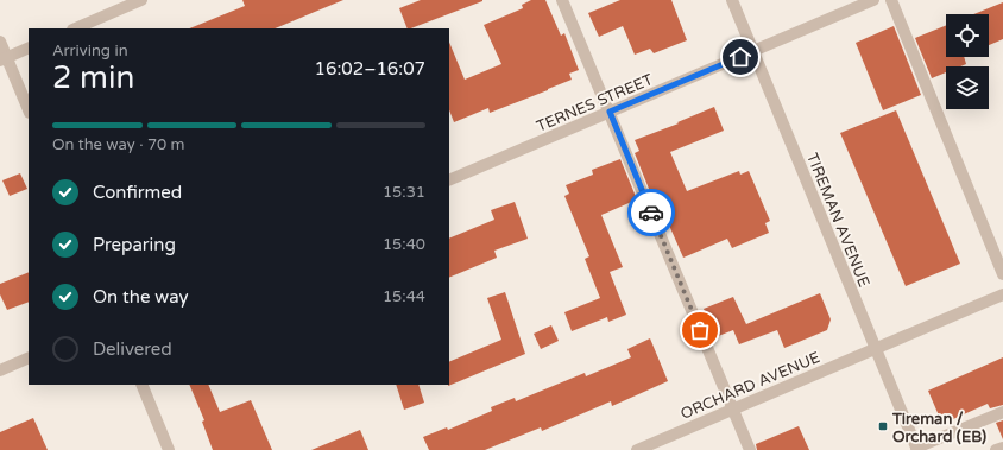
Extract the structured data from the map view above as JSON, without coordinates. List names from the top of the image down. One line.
{"streets":{"street":["TERNES STREET","TIREMAN AVENUE","ORCHARD AVENUE"]},"crossings":[["TERNES STREET","TIREMAN AVENUE"],["TIREMAN AVENUE","ORCHARD AVENUE"]],"places":{"transit":["Tireman / Orchard (EB)"]},"page":{"heading":["2 min","Arriving in","16:02–16:07"],"bar":"On the way · 70 m","list":[["Confirmed","15:31"],["Preparing","15:40"],["On the way","15:44"],"Delivered"]}}
